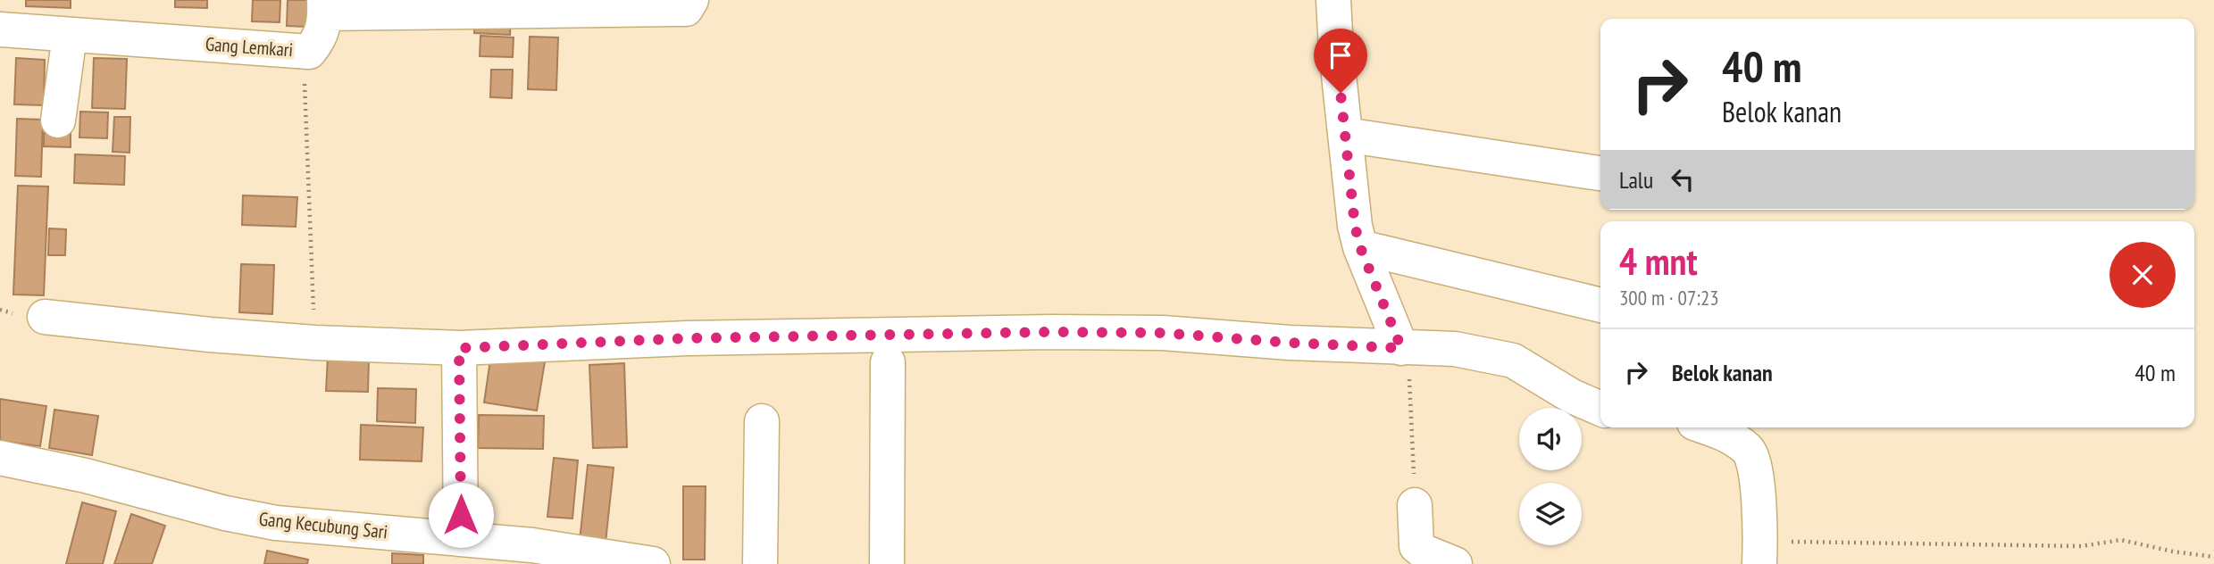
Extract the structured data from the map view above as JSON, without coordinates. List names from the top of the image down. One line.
{"streets":{"street":["Gang Lemkari","Gang Kecubung Sari"]},"page":{"turn":["40 m","Belok kanan"],"then":"Lalu","heading":["4 mnt","300 m · 07:23"],"list":[{"name":"Belok kanan","value":"40 m"}]}}
